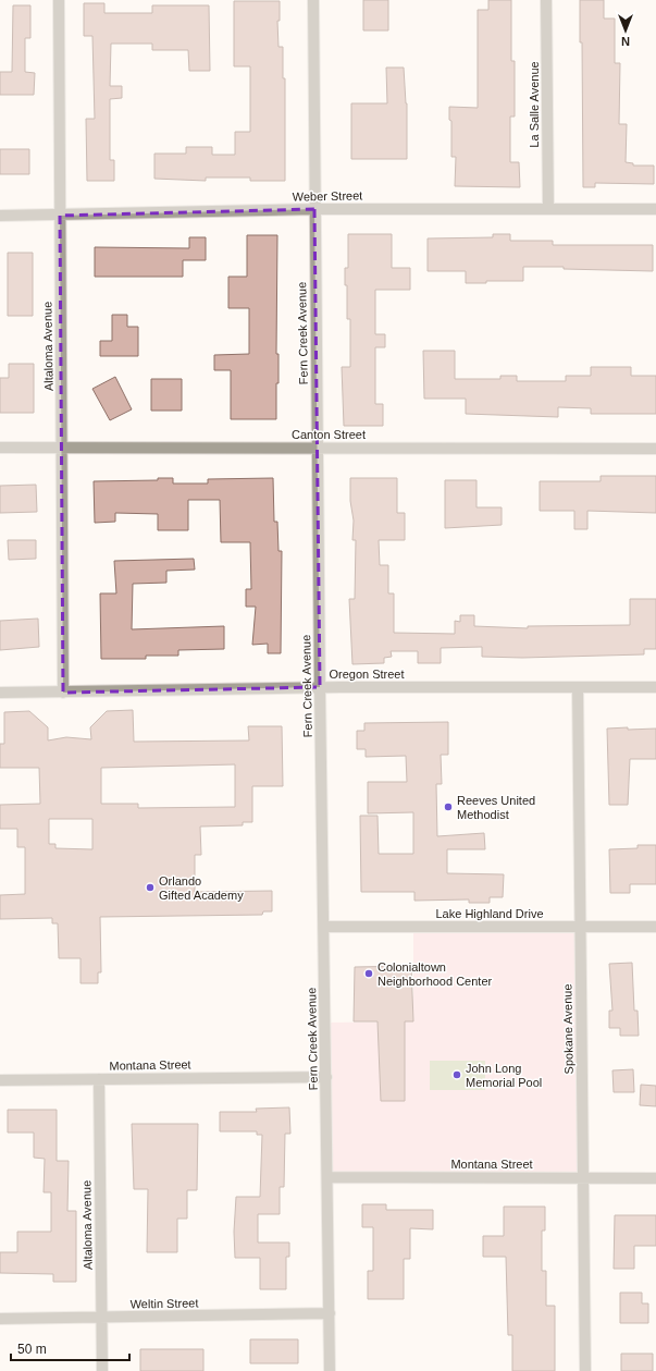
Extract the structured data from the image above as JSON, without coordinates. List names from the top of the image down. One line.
{"streets":{"street":["La Salle Avenue","Weber Street","Fern Creek Avenue","Altaloma Avenue","Canton Street","Oregon Street","Lake Highland Drive","Spokane Avenue","Montana Street","Weltin Street"]},"crossings":[["La Salle Avenue","Weber Street"],["Weber Street","Fern Creek Avenue"],["Weber Street","Altaloma Avenue"],["Fern Creek Avenue","Canton Street"],["Fern Creek Avenue","Oregon Street"],["Fern Creek Avenue","Lake Highland Drive"],["Fern Creek Avenue","Montana Street"],["Fern Creek Avenue","Weltin Street"],["Altaloma Avenue","Canton Street"],["Altaloma Avenue","Oregon Street"],["Altaloma Avenue","Montana Street"],["Altaloma Avenue","Weltin Street"],["Oregon Street","Spokane Avenue"],["Lake Highland Drive","Spokane Avenue"],["Spokane Avenue","Montana Street"]],"places":["Reeves United Methodist","Orlando Gifted Academy","Colonialtown Neighborhood Center","John Long Memorial Pool"],"scale_bar":"50 m","north":"bottom"}
